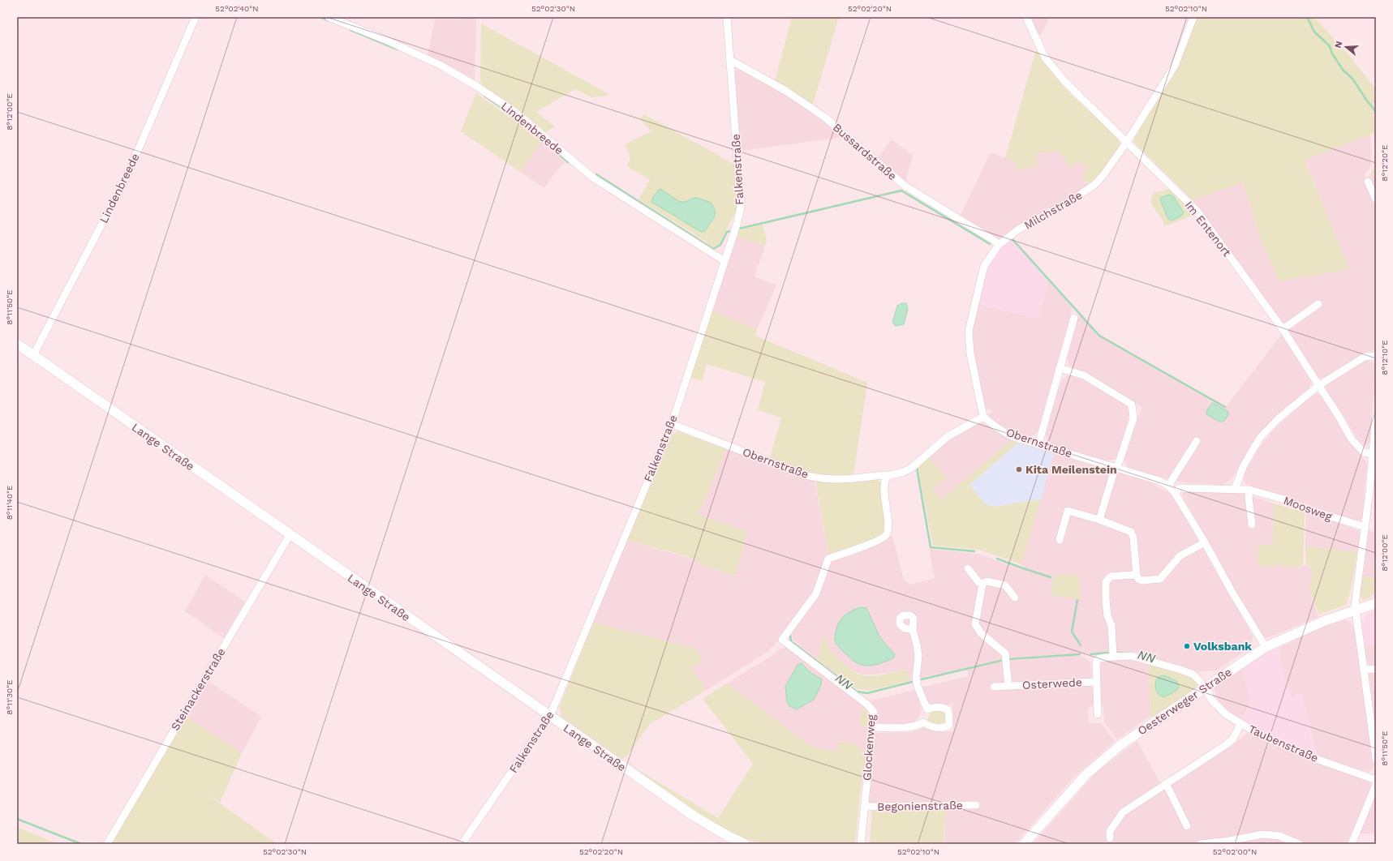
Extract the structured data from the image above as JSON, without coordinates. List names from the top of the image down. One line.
{"streets":{"street":["Lindenbreede","Bussardstraße","Falkenstraße","Milchstraße","Im Entenort","Obernstraße","Lange Straße","Moosweg","Osterwede","Steinackerstraße","Oesterweger Straße","Taubenstraße","Glockenweg","Begonienstraße"]},"crossings":[["Lindenbreede","Falkenstraße"],["Lindenbreede","Lange Straße"],["Bussardstraße","Falkenstraße"],["Bussardstraße","Milchstraße"],["Falkenstraße","Obernstraße"],["Falkenstraße","Lange Straße"],["Milchstraße","Im Entenort"],["Milchstraße","Obernstraße"],["Obernstraße","Moosweg"],["Obernstraße","Oesterweger Straße"],["Obernstraße","Glockenweg"],["Lange Straße","Steinackerstraße"],["Osterwede","Oesterweger Straße"],["Osterwede","Taubenstraße"],["Oesterweger Straße","Taubenstraße"],["Glockenweg","Begonienstraße"]],"water":["NN"],"places":["Kita Meilenstein","Volksbank"],"north":"left","coordinates":["52°02'40\"N","52°02'30\"N","52°02'20\"N","52°02'10\"N","8°12'00\"E","8°12'20\"E","8°11'50\"E","8°12'10\"E","8°11'40\"E","8°11'30\"E","52°02'00\"N"]}
